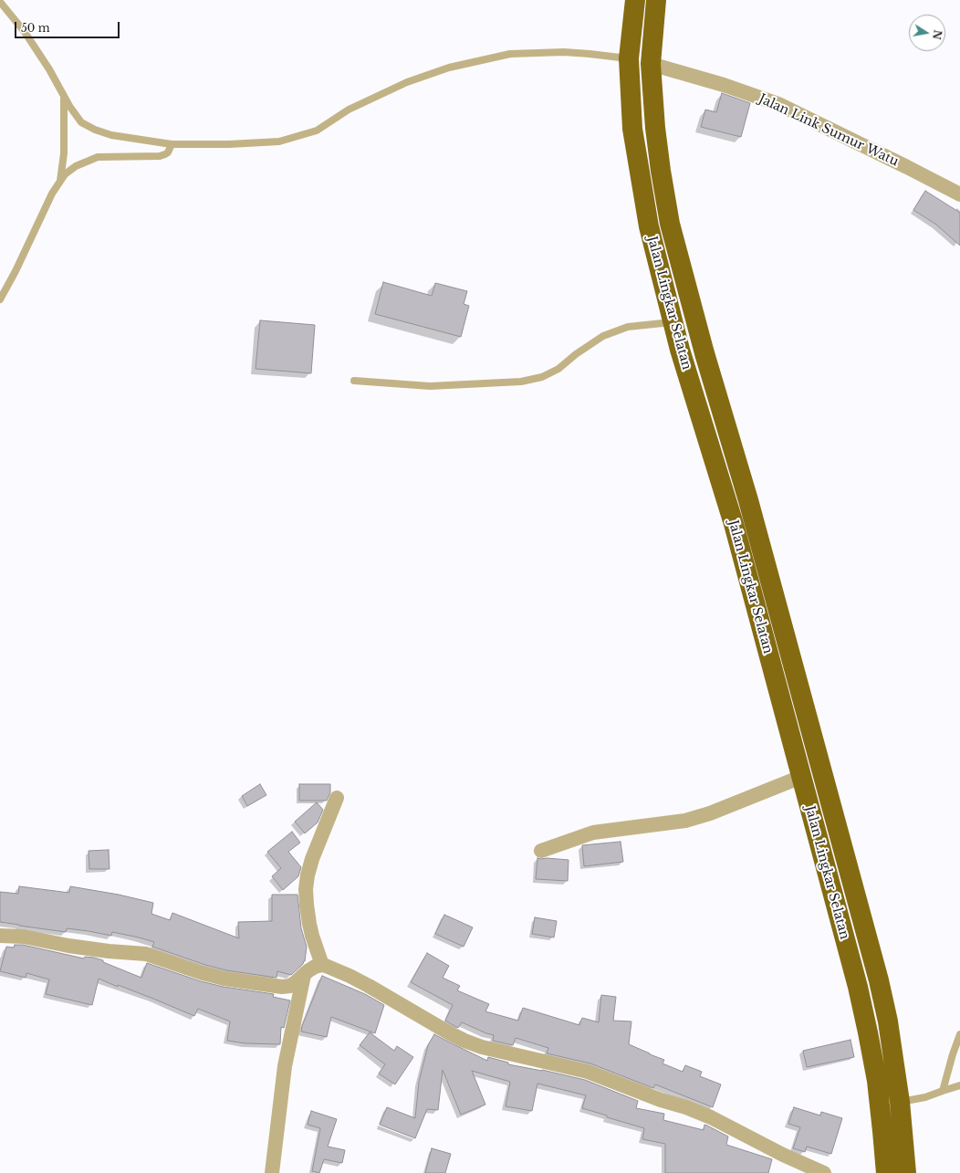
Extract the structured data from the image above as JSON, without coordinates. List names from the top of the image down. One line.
{"streets":{"highway":["Jalan Lingkar Selatan"],"street":["Jalan Link Sumur Watu"]},"crossings":[["Jalan Link Sumur Watu","Jalan Lingkar Selatan"]],"scale_bar":"50 m","north":"right"}
